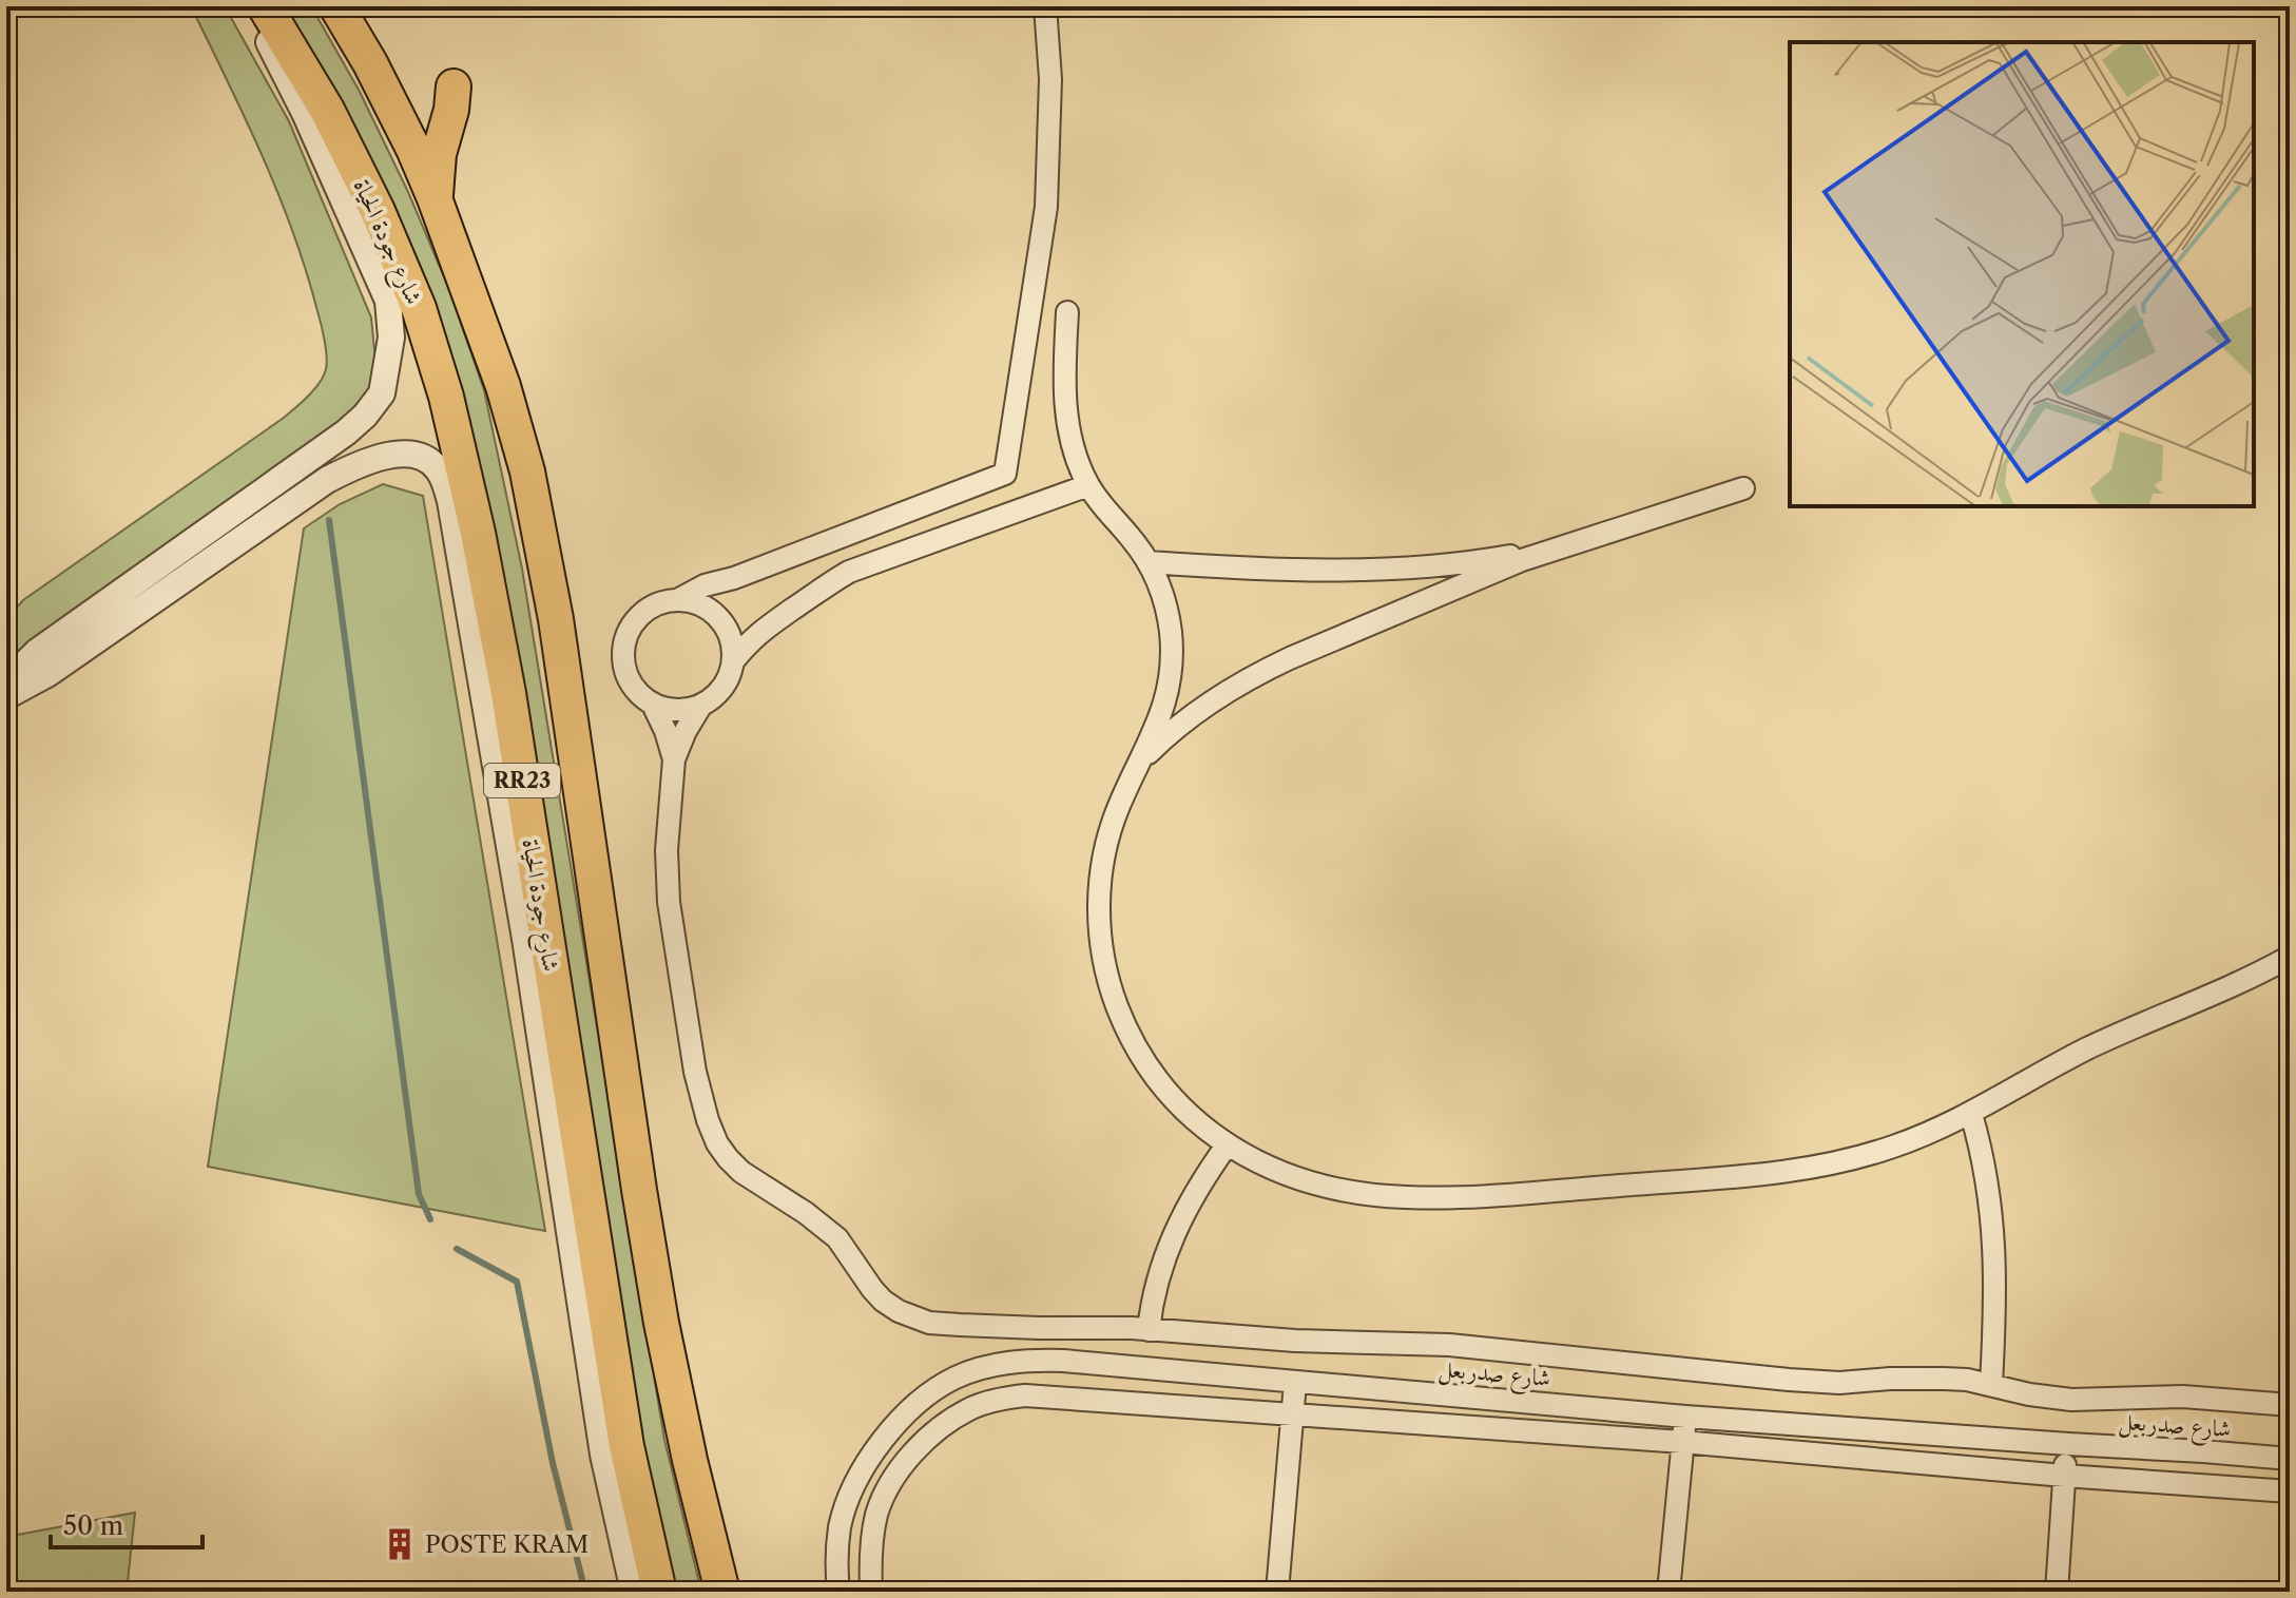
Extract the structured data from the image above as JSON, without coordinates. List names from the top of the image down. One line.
{"streets":{"highway":["شارع جودة الحياة","RR23"],"street":["شارع صدربعل"]},"places":{"building":["POSTE KRAM"]},"scale_bar":"50 m"}
